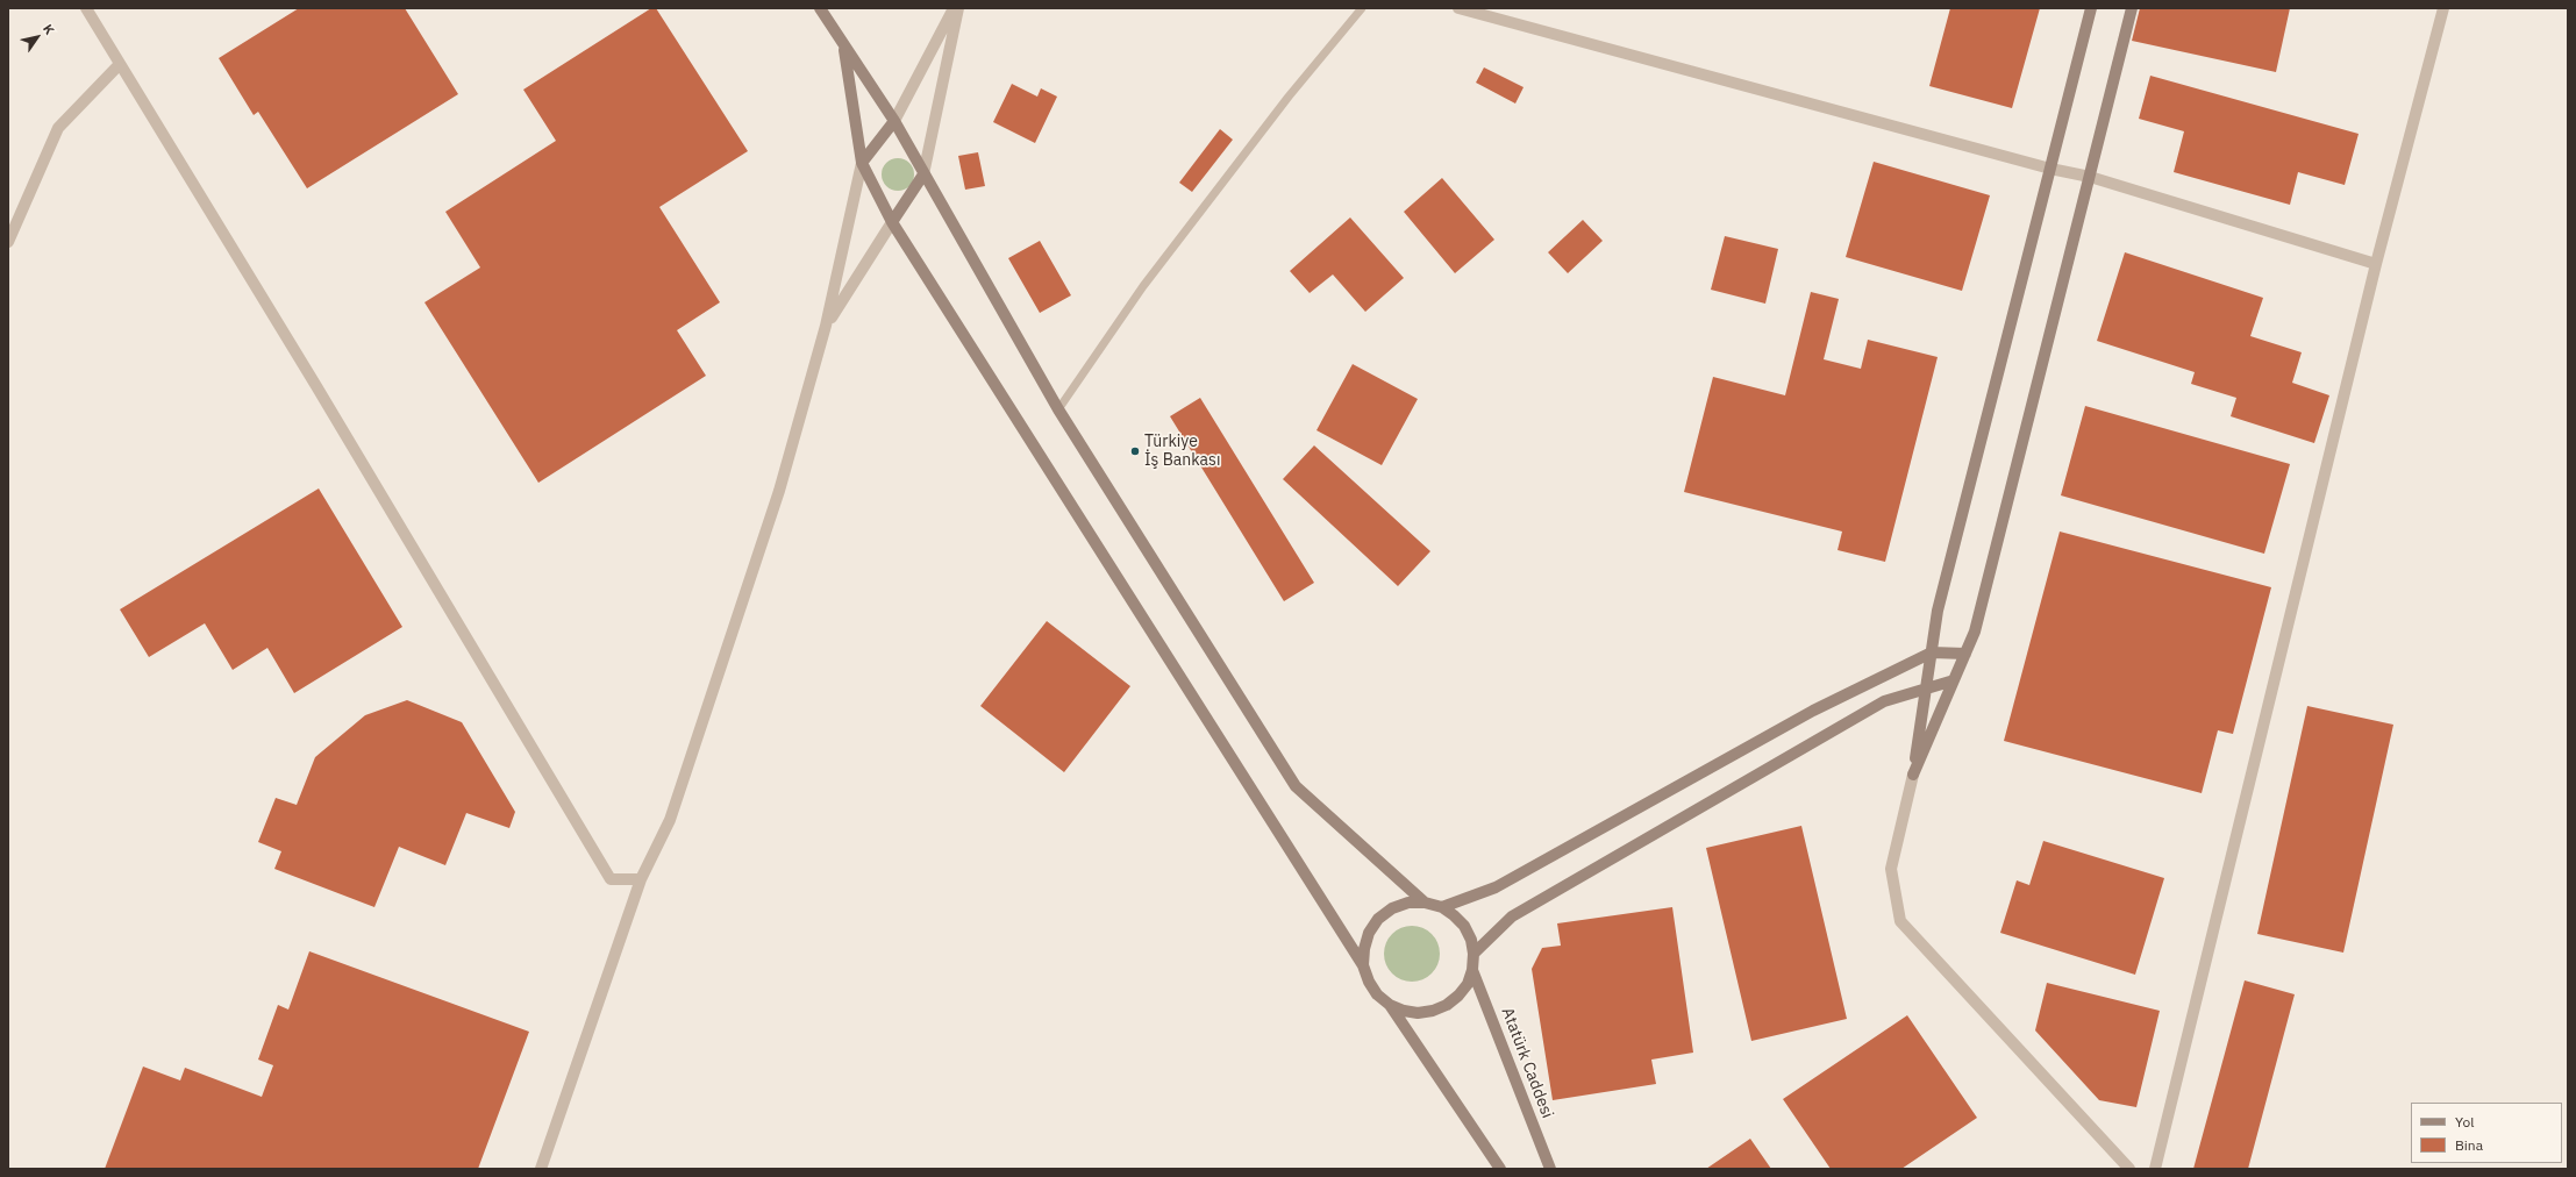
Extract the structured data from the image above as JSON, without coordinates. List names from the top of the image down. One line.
{"streets":{"street":["Atatürk Caddesi"]},"places":["Türkiye İş Bankası"],"legend":["Yol","Bina"],"north":"top right"}
